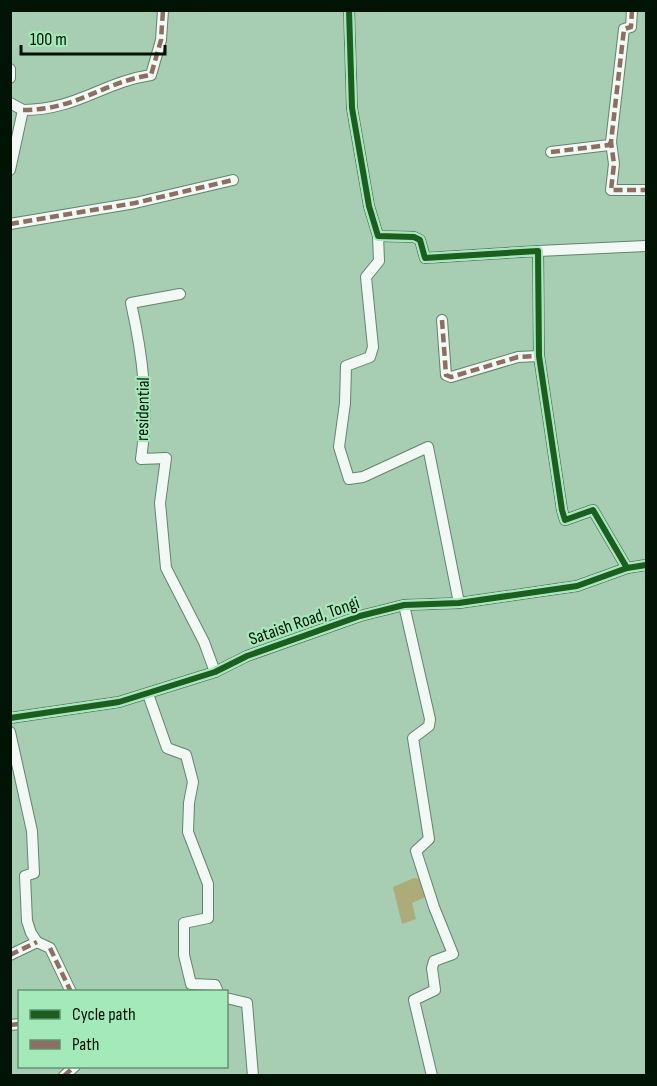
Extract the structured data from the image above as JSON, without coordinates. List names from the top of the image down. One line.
{"streets":{"street":["residential","Sataish Road, Tongi"]},"crossings":[["residential","Sataish Road, Tongi"]],"legend":["Cycle path","Path"],"scale_bar":"100 m"}
